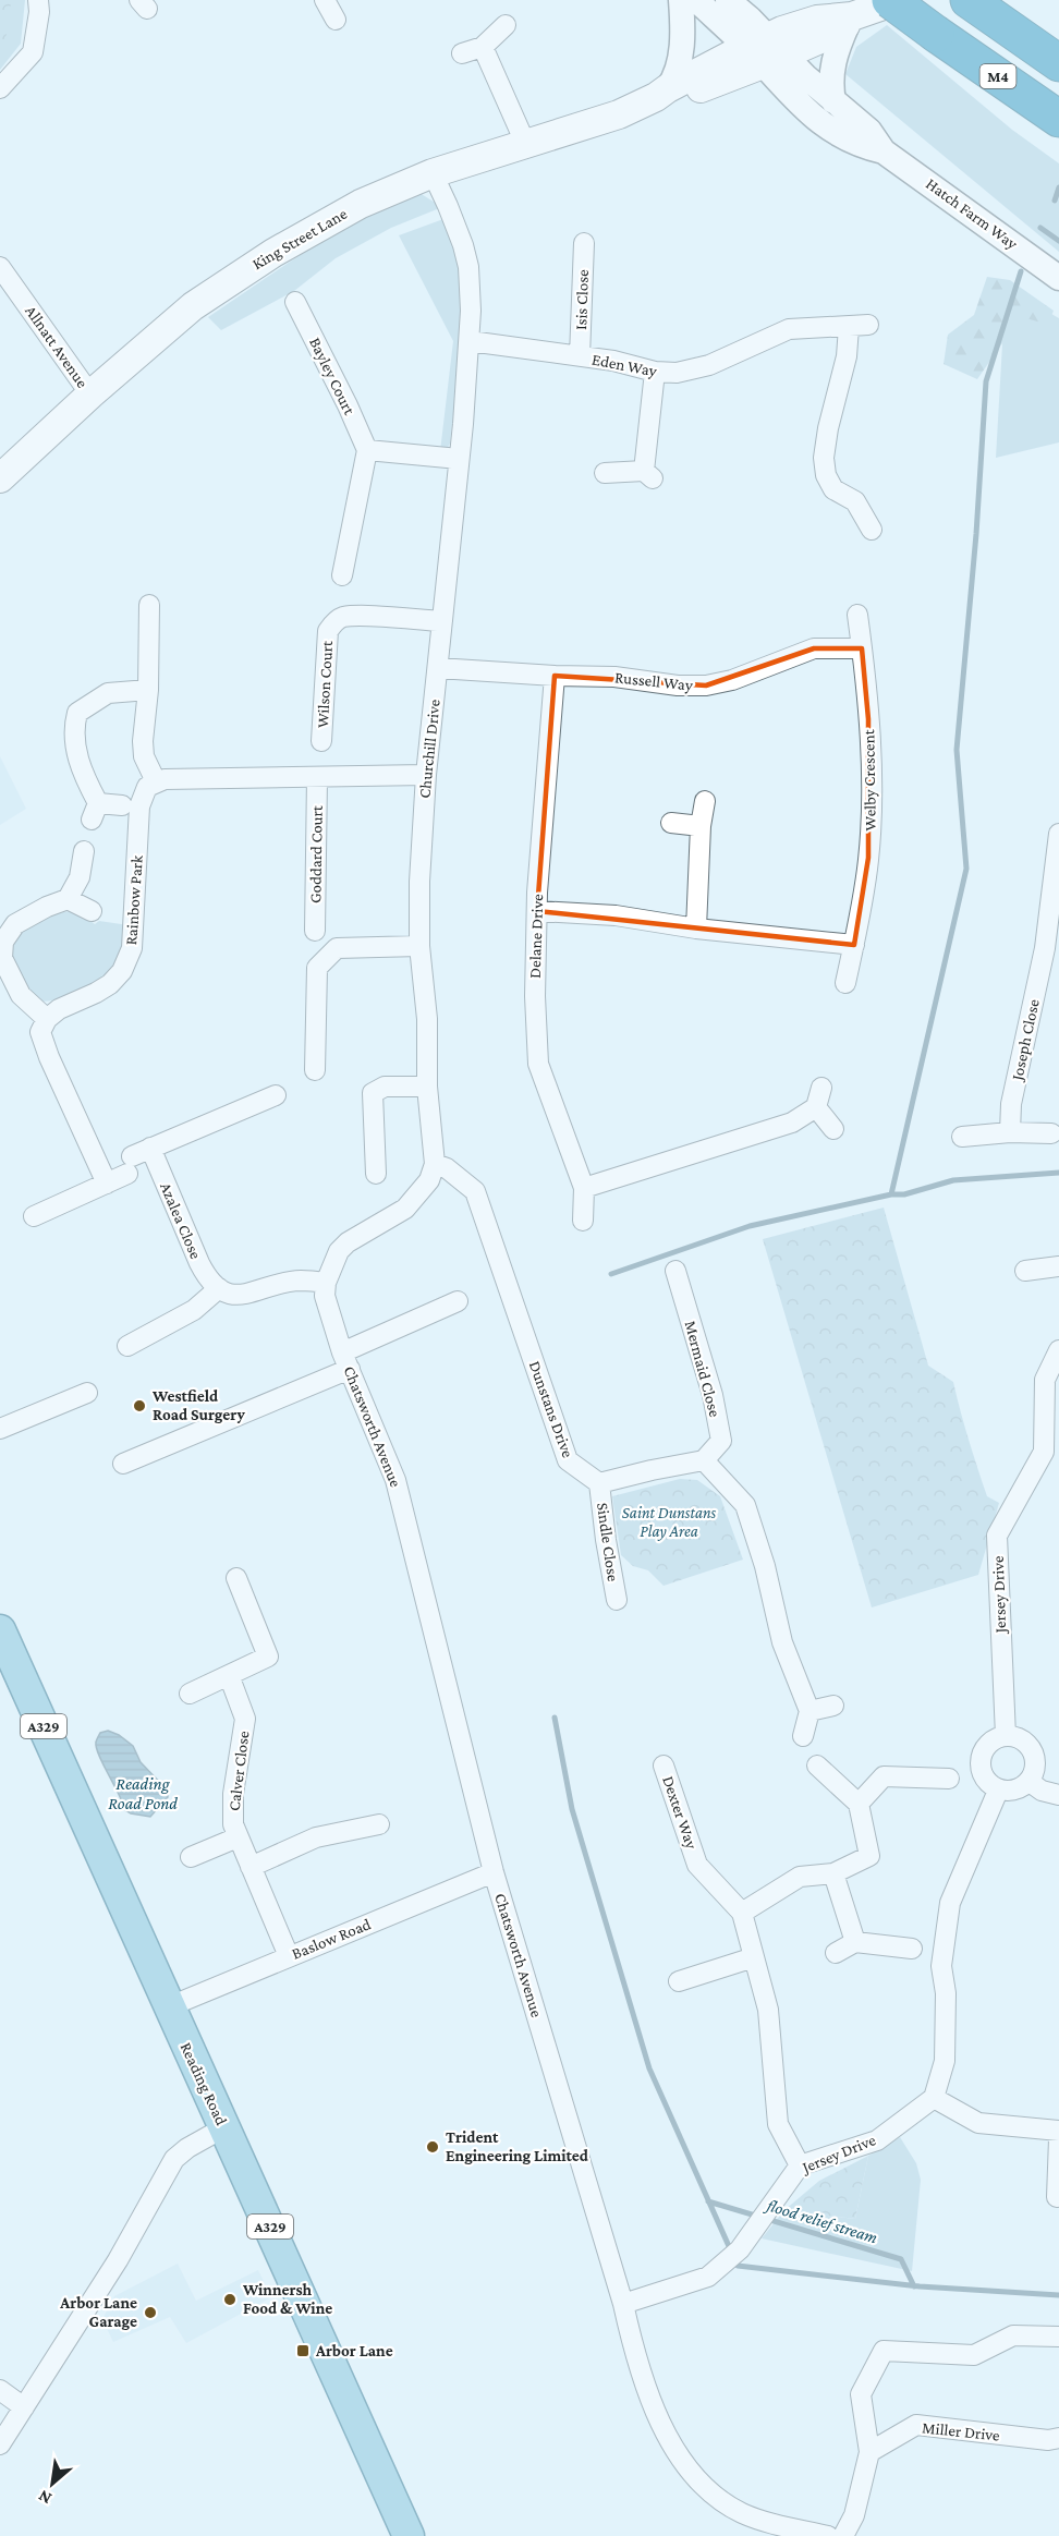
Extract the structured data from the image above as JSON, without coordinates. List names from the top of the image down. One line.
{"streets":{"highway":["M4"],"main road":["King Street Lane","A329","Reading Road"],"street":["Hatch Farm Way","Isis Close","Allnatt Avenue","Eden Way","Bayley Court","Russell Way","Wilson Court","Churchill Drive","Welby Crescent","Goddard Court","Rainbow Park","Delane Drive","Joseph Close","Azalea Close","Mermaid Close","Dunstans Drive","Chatsworth Avenue","Sindle Close","Jersey Drive","Calver Close","Dexter Way","Baslow Road","Miller Drive"]},"crossings":[["Hatch Farm Way","King Street Lane"],["King Street Lane","Allnatt Avenue"],["King Street Lane","Churchill Drive"],["Isis Close","Eden Way"],["Eden Way","Churchill Drive"],["Russell Way","Churchill Drive"],["Russell Way","Welby Crescent"],["Russell Way","Delane Drive"],["Wilson Court","Churchill Drive"],["Churchill Drive","Dunstans Drive"],["Dunstans Drive","Sindle Close"],["Chatsworth Avenue","Jersey Drive"],["Chatsworth Avenue","Baslow Road"],["Jersey Drive","Dexter Way"],["Calver Close","Baslow Road"],["Baslow Road","Reading Road"]],"water":["Reading Road Pond","flood relief stream"],"parks":["Saint Dunstans Play Area"],"places":{"other":["Westfield Road Surgery","Trident Engineering Limited","Winnersh Food & Wine","Arbor Lane Garage"],"transit":["Arbor Lane"]},"north":"bottom left"}
